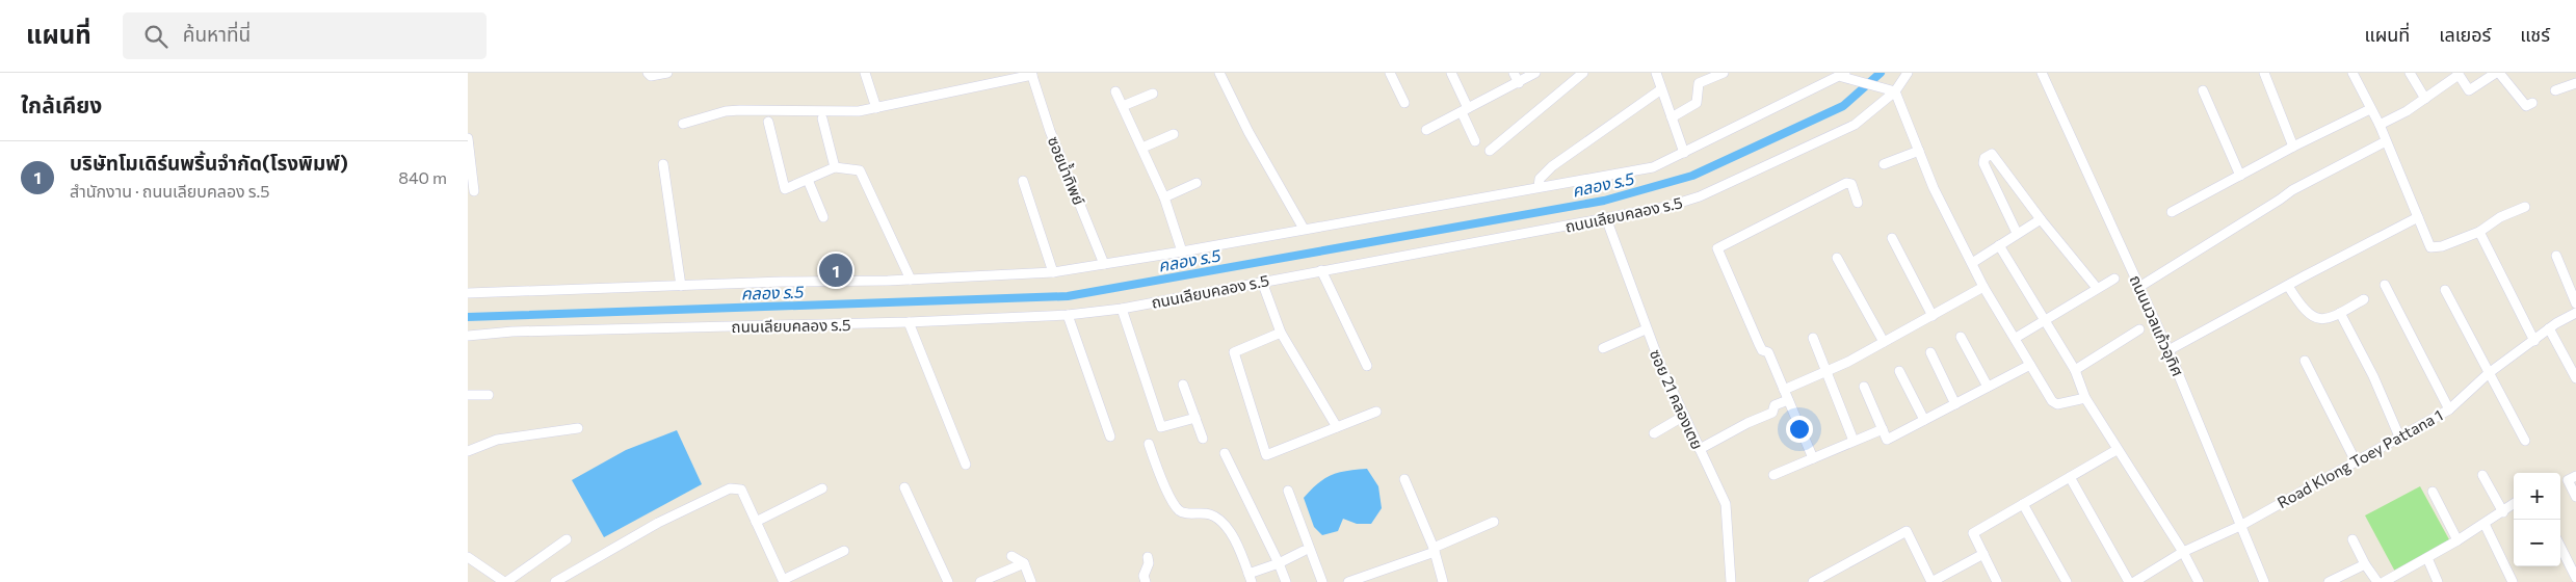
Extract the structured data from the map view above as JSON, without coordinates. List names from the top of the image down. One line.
{"streets":{"street":["ซอยน้ำทิพย์","ถนนเลียบคลอง ร.5","ถนนนวลแก้วอุทิศ","ซอย 21 คลองเตย","Road Klong Toey Pattana 1"]},"crossings":[["ถนนเลียบคลอง ร.5","ซอย 21 คลองเตย"],["ถนนนวลแก้วอุทิศ","Road Klong Toey Pattana 1"]],"water":["คลอง ร.5"],"page":{"header":"แผนที่","search":"ค้นหาที่นี่","nav":["แผนที่","เลเยอร์","แชร์"],"heading":"ใกล้เคียง","list":[{"mark":"1","name":"บริษัทโมเดิร์นพริ้นจำกัด(โรงพิมพ์)","note":"สำนักงาน · ถนนเลียบคลอง ร.5","value":"840 m"}],"pins":"1","map_buttons":["+","−"]}}
